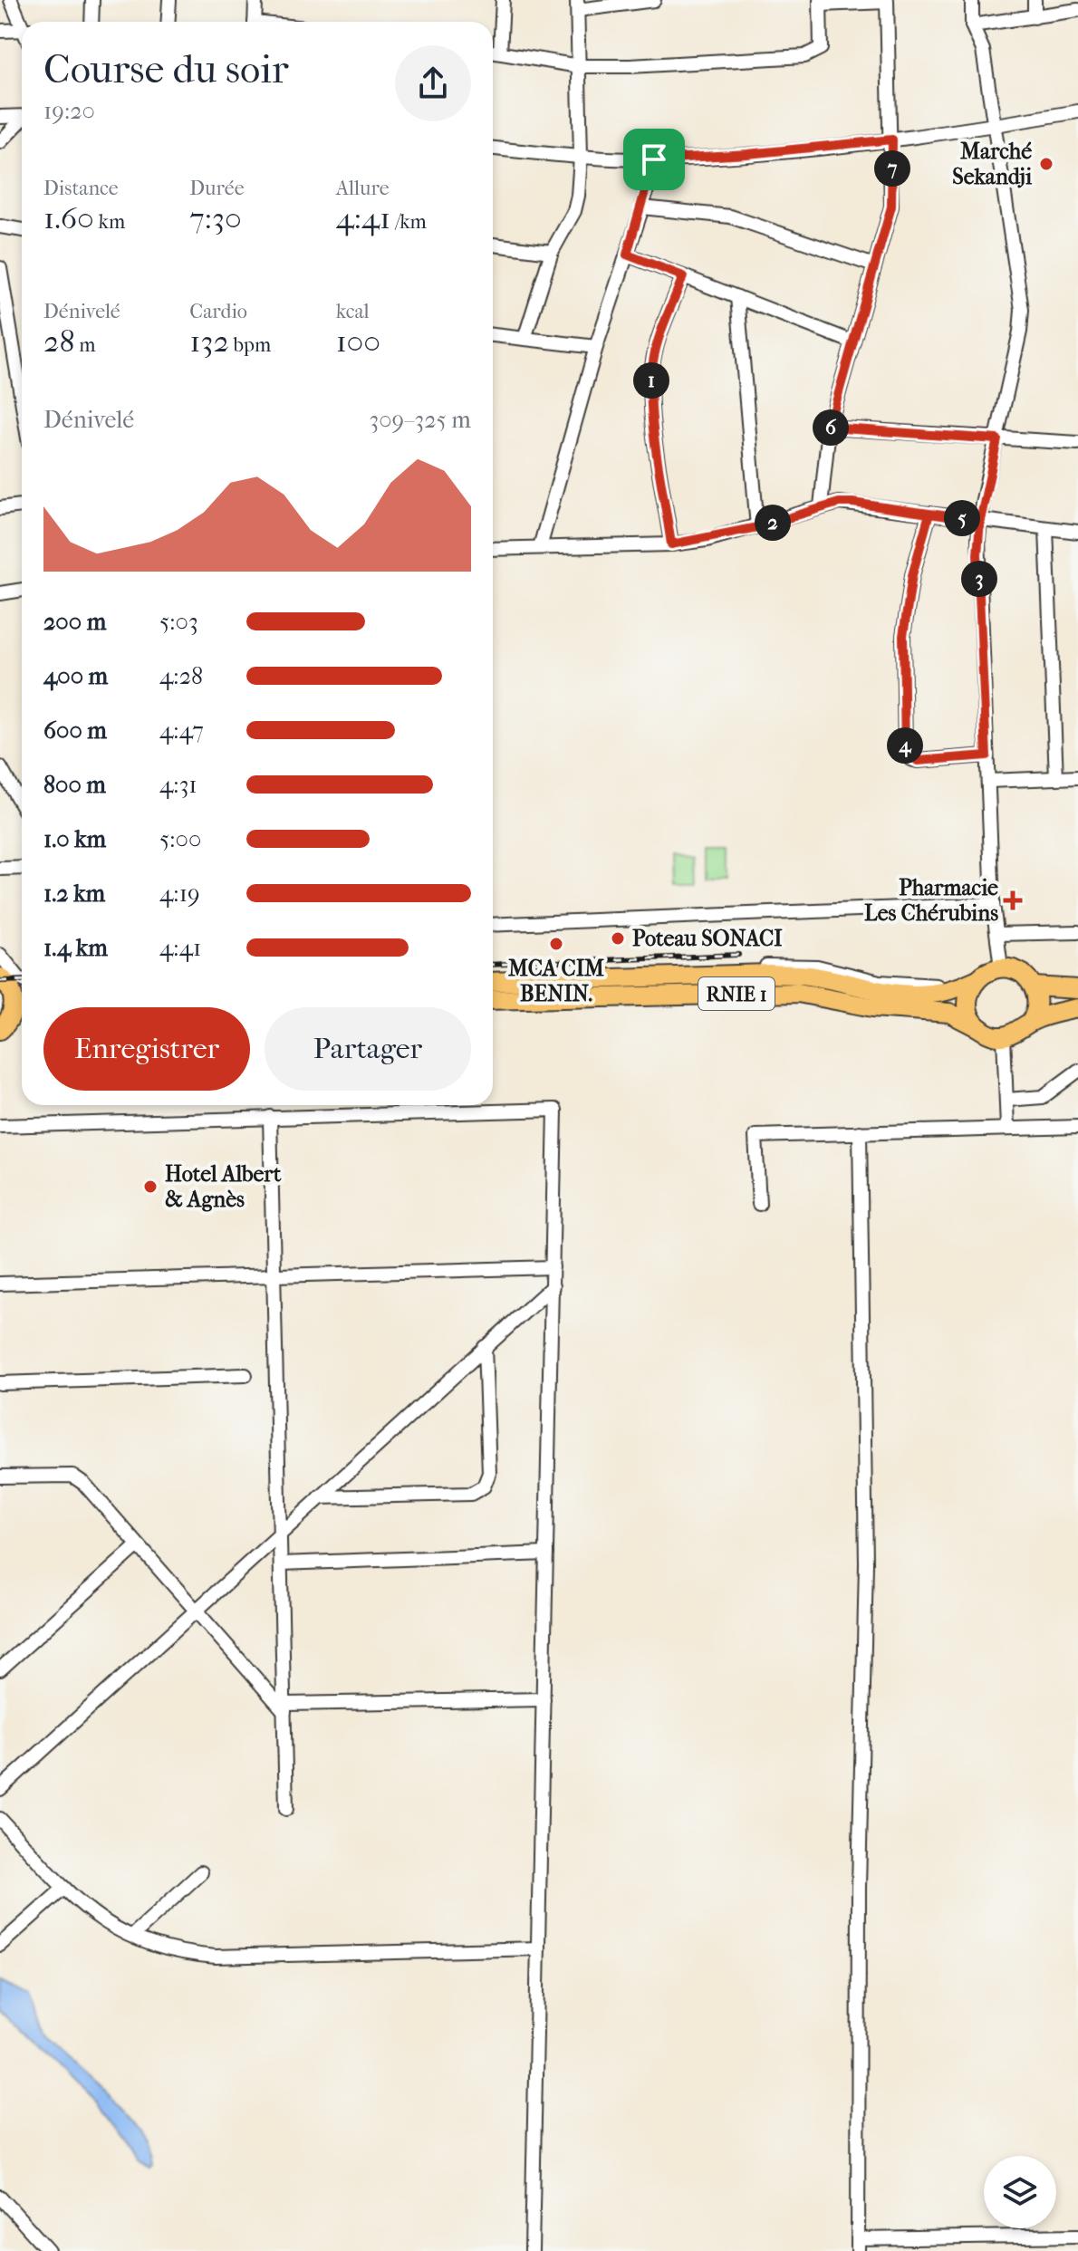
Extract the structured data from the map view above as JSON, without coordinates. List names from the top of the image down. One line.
{"streets":{"highway":["RNIE 1"]},"places":{"other":["Marché Sekandji","Poteau SONACI","MCA CIM BENIN.","Hotel Albert & Agnès"],"health":["Pharmacie Les Chérubins"]},"page":{"heading":["Course du soir","19:20"],"stats":[["Distance","1.60 km"],["Durée","7:30"],["Allure","4:41 /km"],["Dénivelé","28 m"],["Cardio","132 bpm"],["kcal","100"]],"pins":["7","1","6","5","2","3","4"],"chart":["Dénivelé","309–325 m"],"list":[{"name":"200 m","note":"5:03"},{"name":"400 m","note":"4:28"},{"name":"600 m","note":"4:47"},{"name":"800 m","note":"4:31"},{"name":"1.0 km","note":"5:00"},{"name":"1.2 km","note":"4:19"},{"name":"1.4 km","note":"4:41"}],"buttons":["Enregistrer","Partager"]}}
